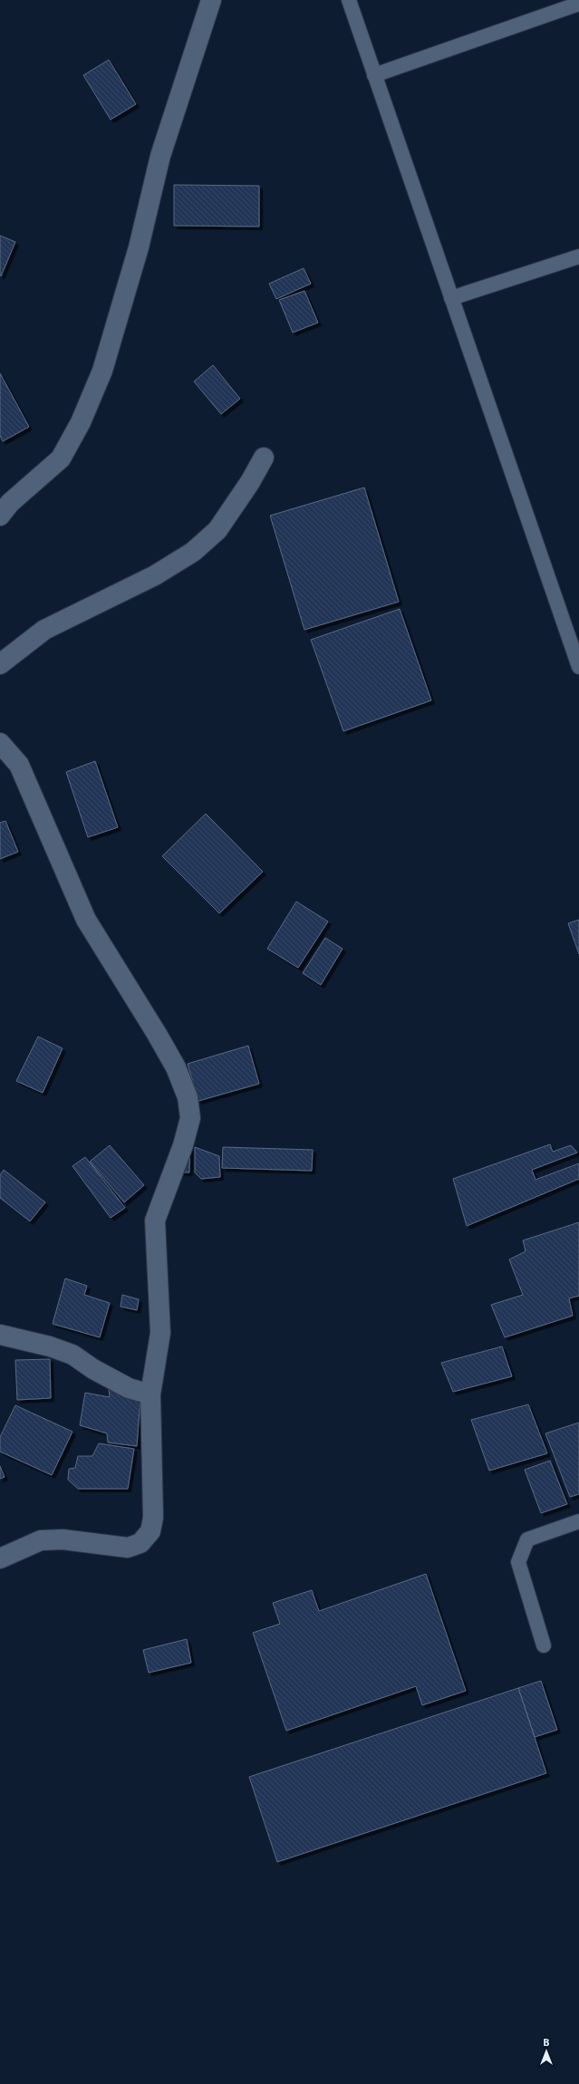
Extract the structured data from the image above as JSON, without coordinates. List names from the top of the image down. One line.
{"north":"top"}
